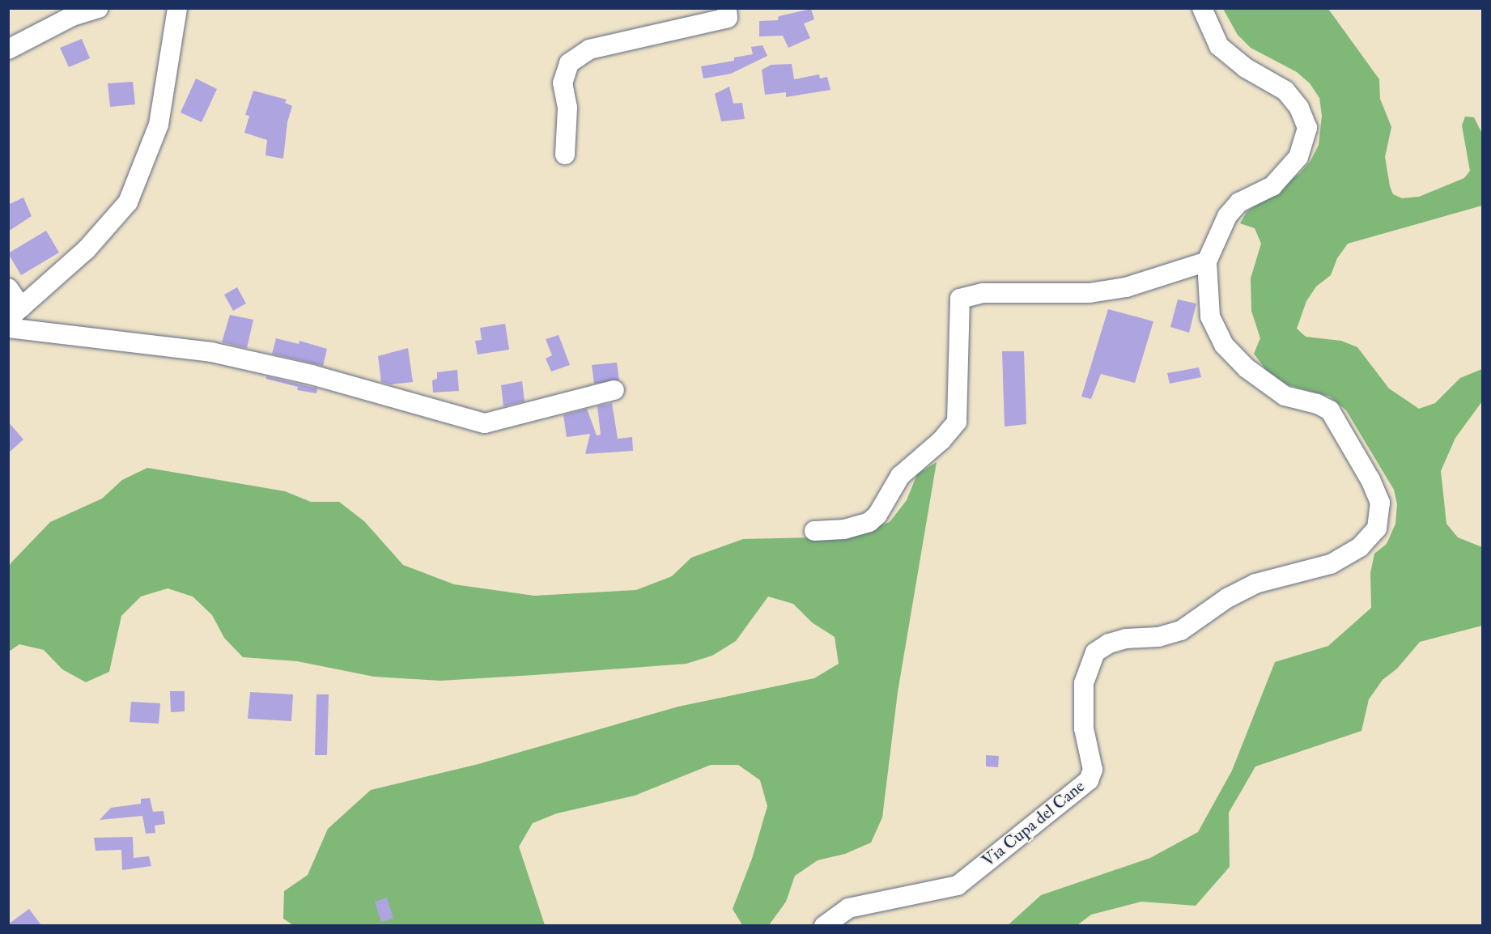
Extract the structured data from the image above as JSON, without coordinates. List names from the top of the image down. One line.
{"streets":{"street":["Via Cupa del Cane"]}}
